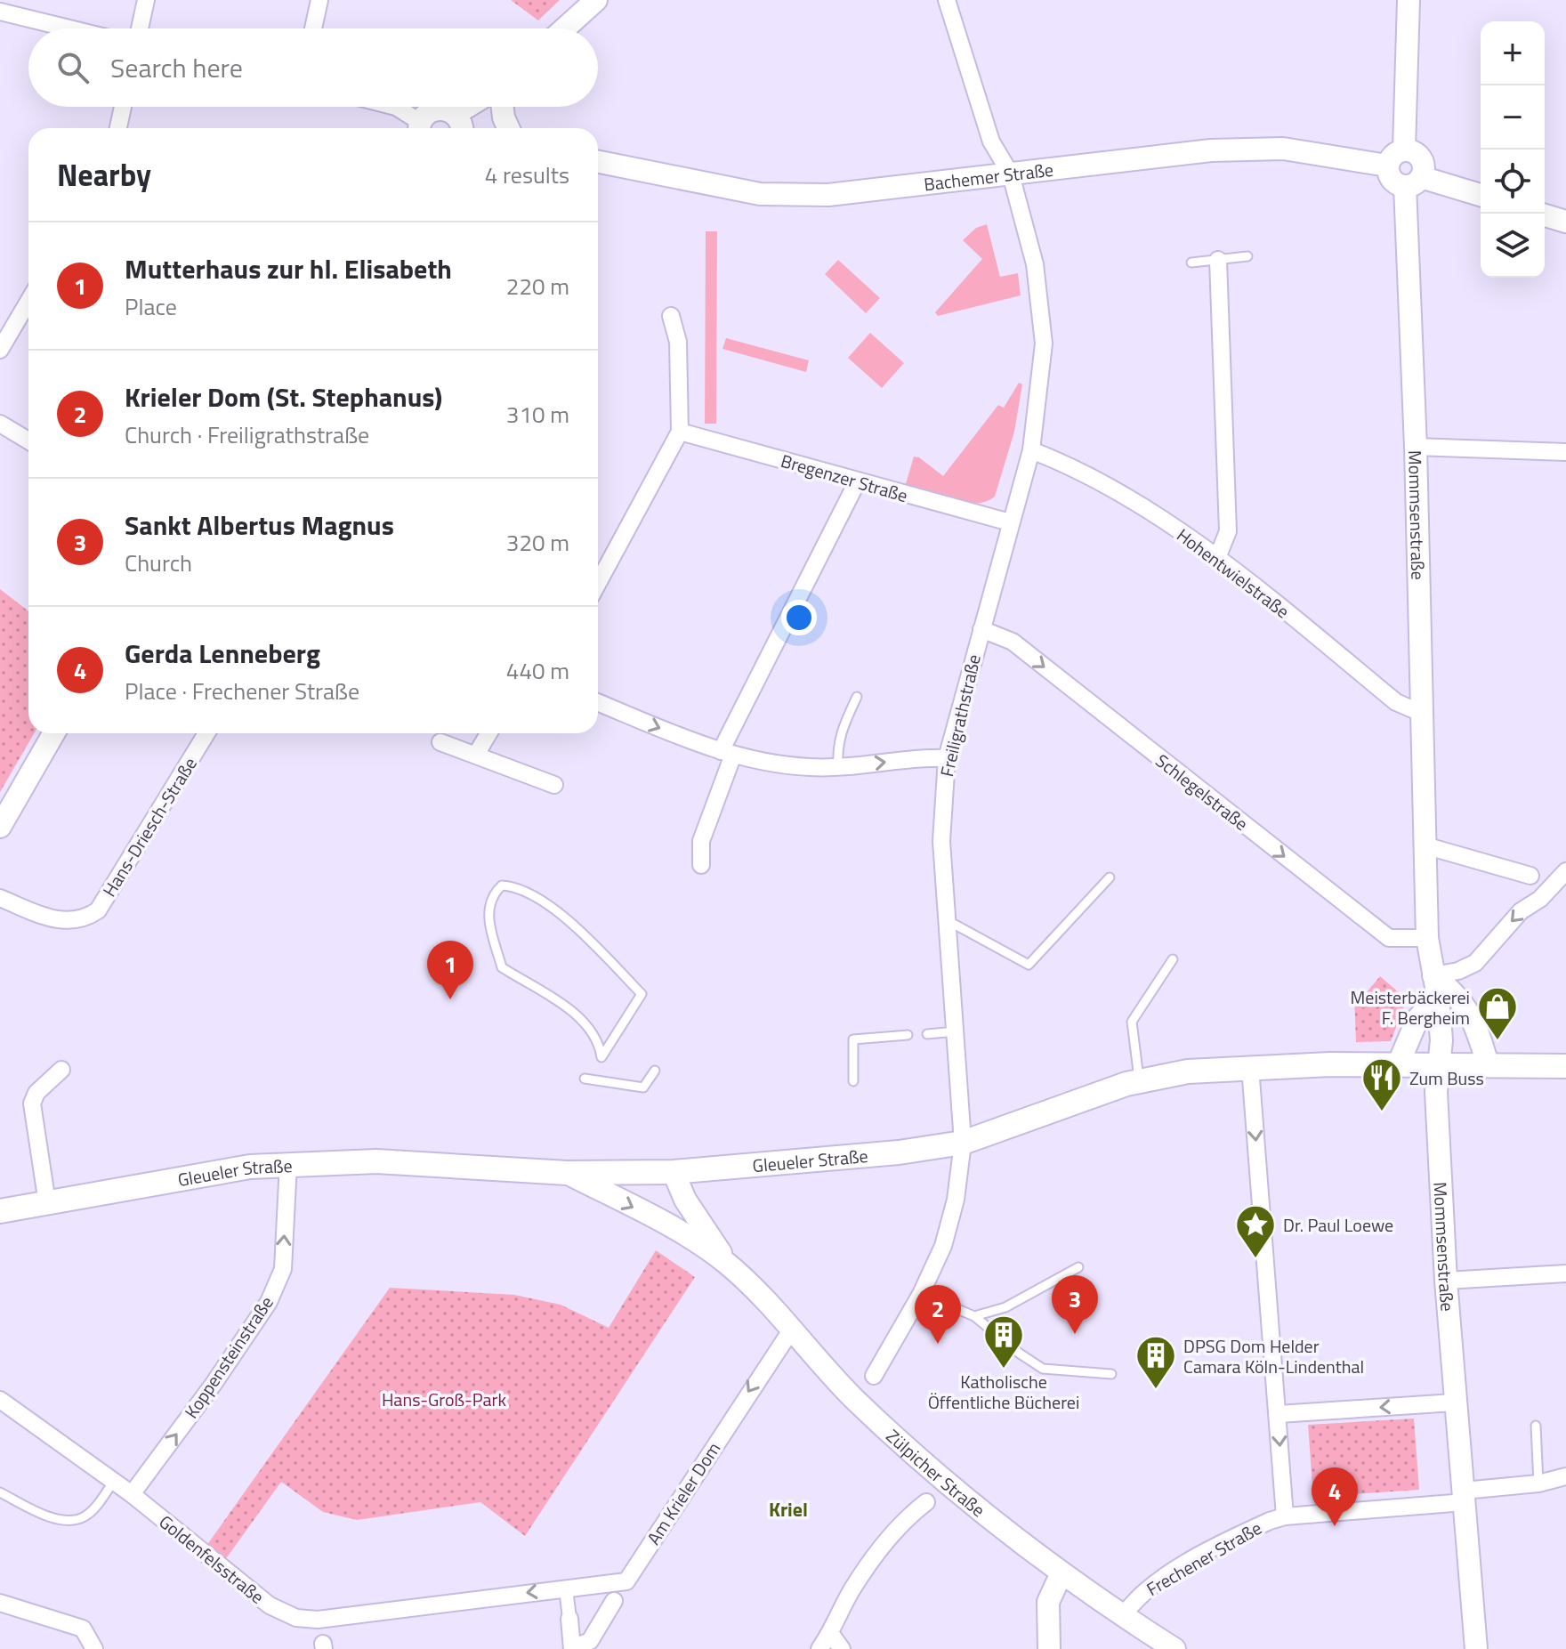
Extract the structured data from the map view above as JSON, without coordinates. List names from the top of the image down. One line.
{"streets":{"main road":["Gleueler Straße"],"street":["Bachemer Straße","Bregenzer Straße","Mommsenstraße","Hohentwielstraße","Freiligrathstraße","Schlegelstraße","Hans-Driesch-Straße","Koppensteinstraße","Zülpicher Straße","Am Krieler Dom","Frechener Straße","Goldenfelsstraße"]},"crossings":[["Bachemer Straße","Mommsenstraße"],["Bachemer Straße","Freiligrathstraße"],["Bregenzer Straße","Freiligrathstraße"],["Mommsenstraße","Hohentwielstraße"],["Mommsenstraße","Schlegelstraße"],["Mommsenstraße","Gleueler Straße"],["Mommsenstraße","Frechener Straße"],["Hohentwielstraße","Freiligrathstraße"],["Freiligrathstraße","Schlegelstraße"],["Freiligrathstraße","Gleueler Straße"],["Gleueler Straße","Koppensteinstraße"],["Gleueler Straße","Zülpicher Straße"],["Koppensteinstraße","Goldenfelsstraße"],["Zülpicher Straße","Am Krieler Dom"],["Zülpicher Straße","Frechener Straße"],["Am Krieler Dom","Goldenfelsstraße"]],"one_way":["Schlegelstraße","Koppensteinstraße","Am Krieler Dom","Goldenfelsstraße"],"districts":["Kriel"],"parks":["Hans-Groß-Park"],"places":{"shop":["Meisterbäckerei F. Bergheim"],"restaurant":["Zum Buss"],"place":["Dr. Paul Loewe"],"building":["Katholische Öffentliche Bücherei","DPSG Dom Helder Camara Köln-Lindenthal"]},"page":{"map_buttons":["+","−"],"search":"Search here","heading":["Nearby","4 results"],"list":[{"mark":"1","name":"Mutterhaus zur hl. Elisabeth","note":"Place","value":"220 m"},{"mark":"2","name":"Krieler Dom (St. Stephanus)","note":"Church · Freiligrathstraße","value":"310 m"},{"mark":"3","name":"Sankt Albertus Magnus","note":"Church","value":"320 m"},{"mark":"4","name":"Gerda Lenneberg","note":"Place · Frechener Straße","value":"440 m"}],"pins":["1","3","2","4"]}}
